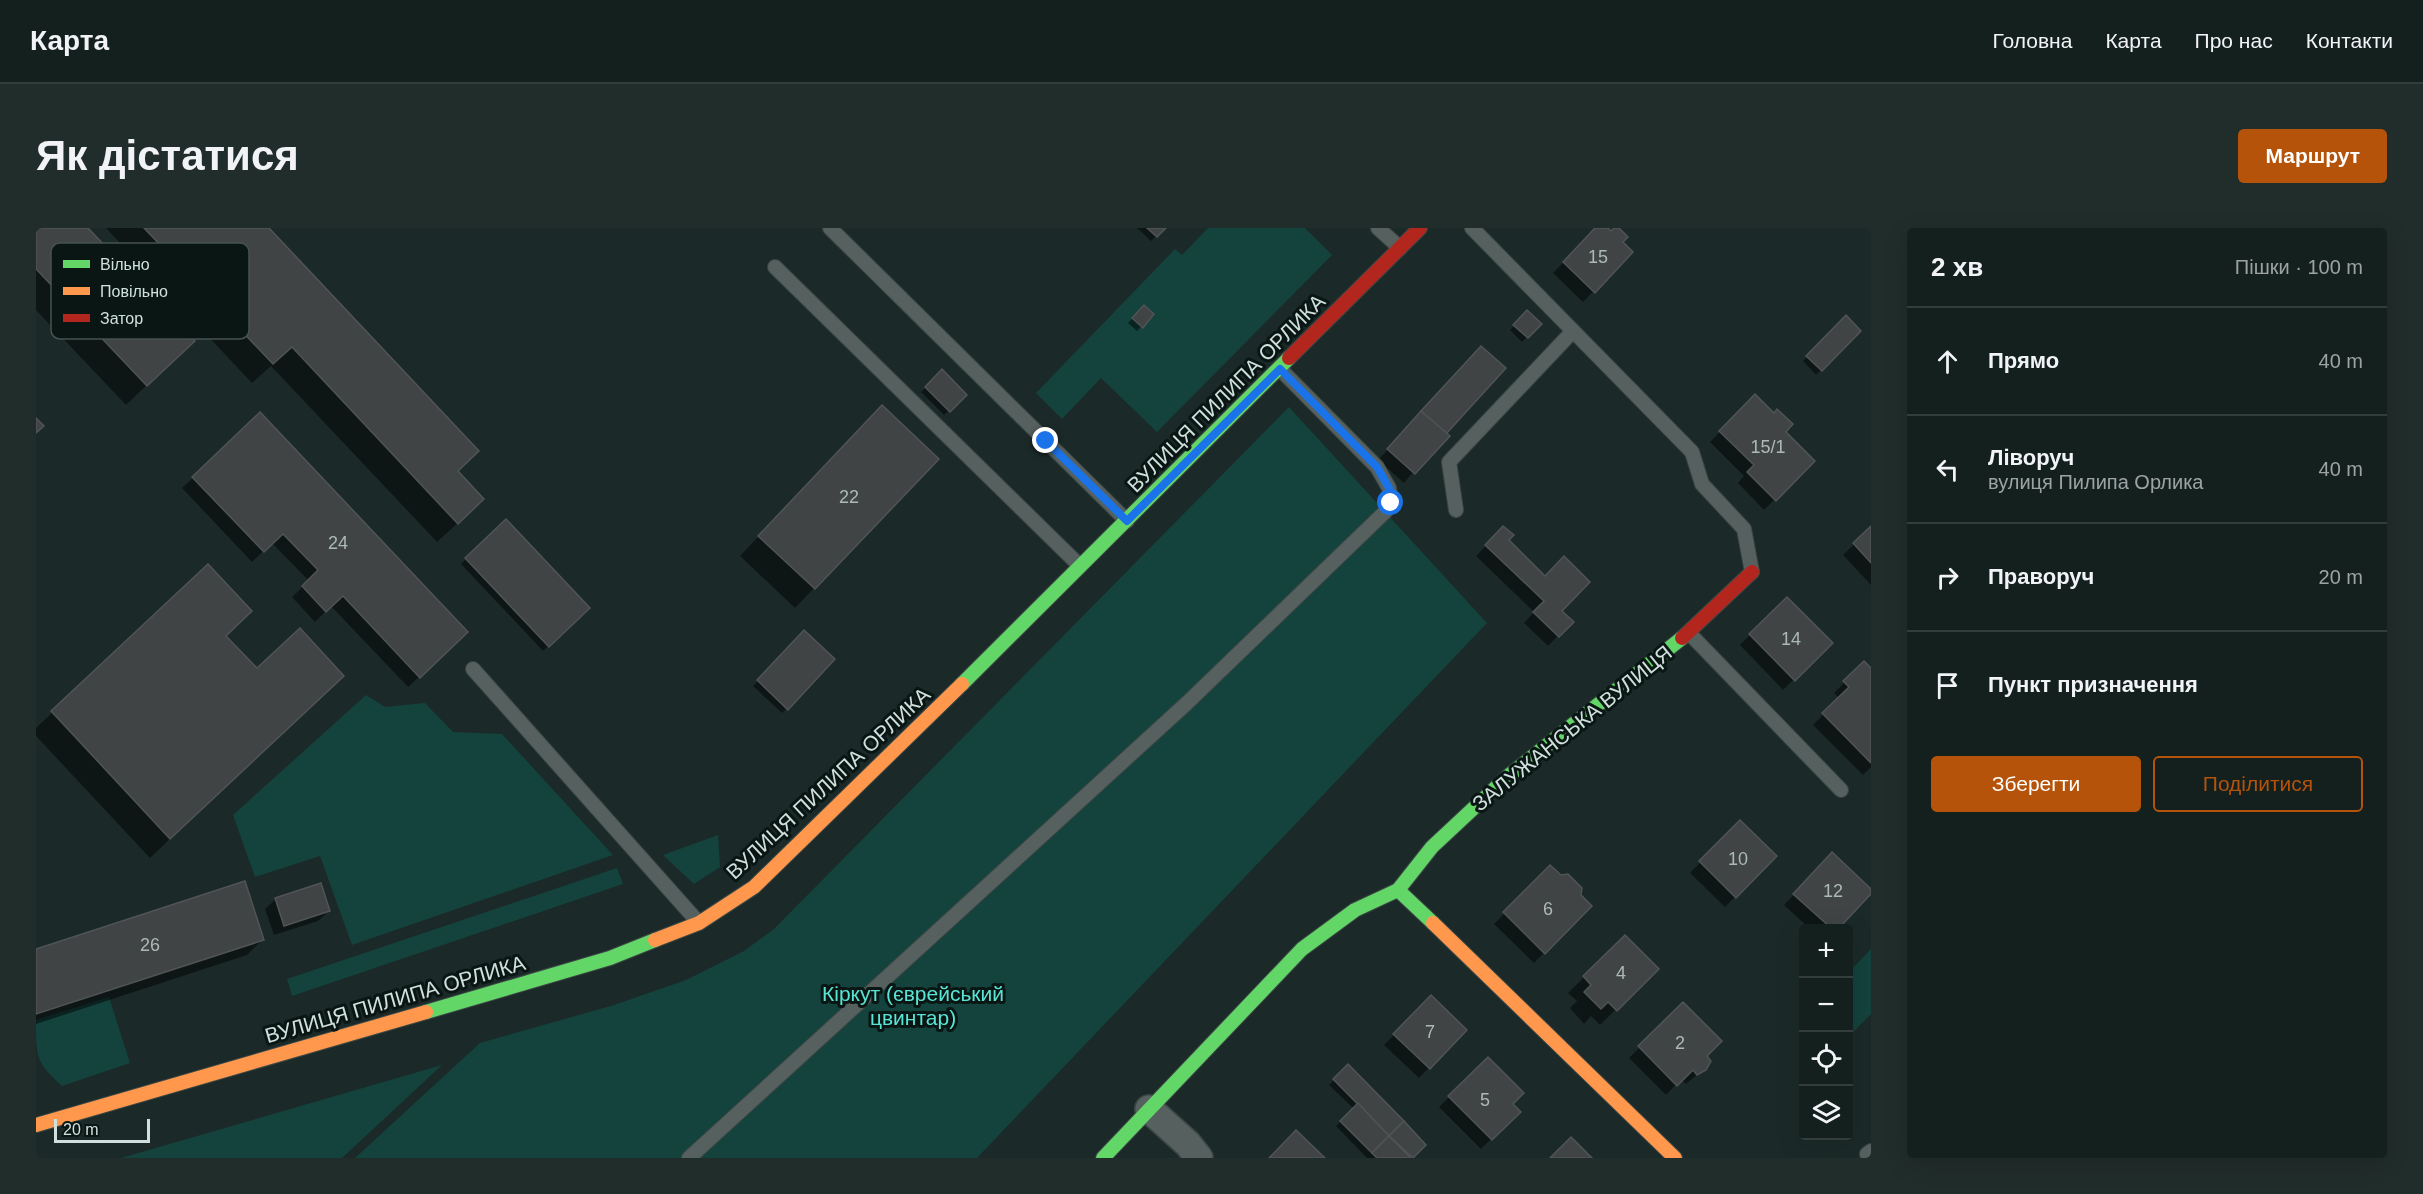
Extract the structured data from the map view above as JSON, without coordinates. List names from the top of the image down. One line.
{"streets":{"main road":["ВУЛИЦЯ ПИЛИПА ОРЛИКА","ЗАЛУЖАНСЬКА ВУЛИЦЯ"]},"parks":["Кіркут (єврейський цвинтар)"],"house_numbers":["15","15/1","22","24","14","10","12","6","26","4","7","2","5"],"legend":["Вільно","Повільно","Затор"],"scale_bar":"20 m","page":{"header":"Карта","nav":["Головна","Карта","Про нас","Контакти"],"buttons":["Маршрут",["Зберегти","Поділитися"]],"title":"Як дістатися","heading":["2 хв","Пішки · 100 m"],"list":[["Прямо","40 m"],["Ліворуч","вулиця Пилипа Орлика","40 m"],["Праворуч","20 m"],"Пункт призначення"],"map_buttons":["+","−"],"scale":"20 m"}}
